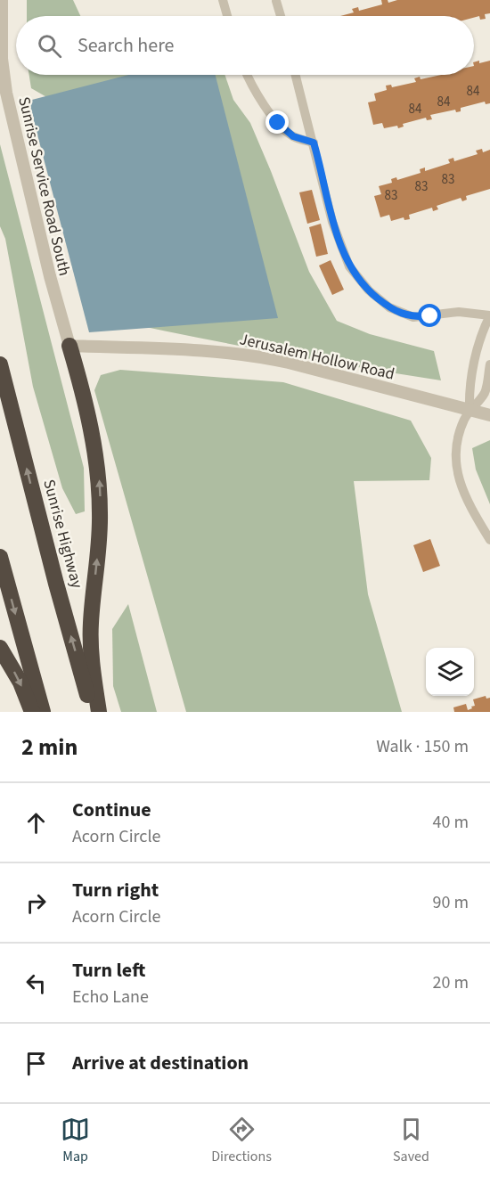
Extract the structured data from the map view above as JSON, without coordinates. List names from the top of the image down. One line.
{"streets":{"highway":["Sunrise Highway"],"street":["Sunrise Service Road South","Jerusalem Hollow Road"]},"crossings":[["Sunrise Service Road South","Jerusalem Hollow Road"]],"house_numbers":["84","84","84","83","83","83"],"page":{"search":"Search here","heading":["2 min","Walk · 150 m"],"list":[["Continue","Acorn Circle","40 m"],["Turn right","Acorn Circle","90 m"],["Turn left","Echo Lane","20 m"],"Arrive at destination"],"nav":["Map","Directions","Saved"]}}
